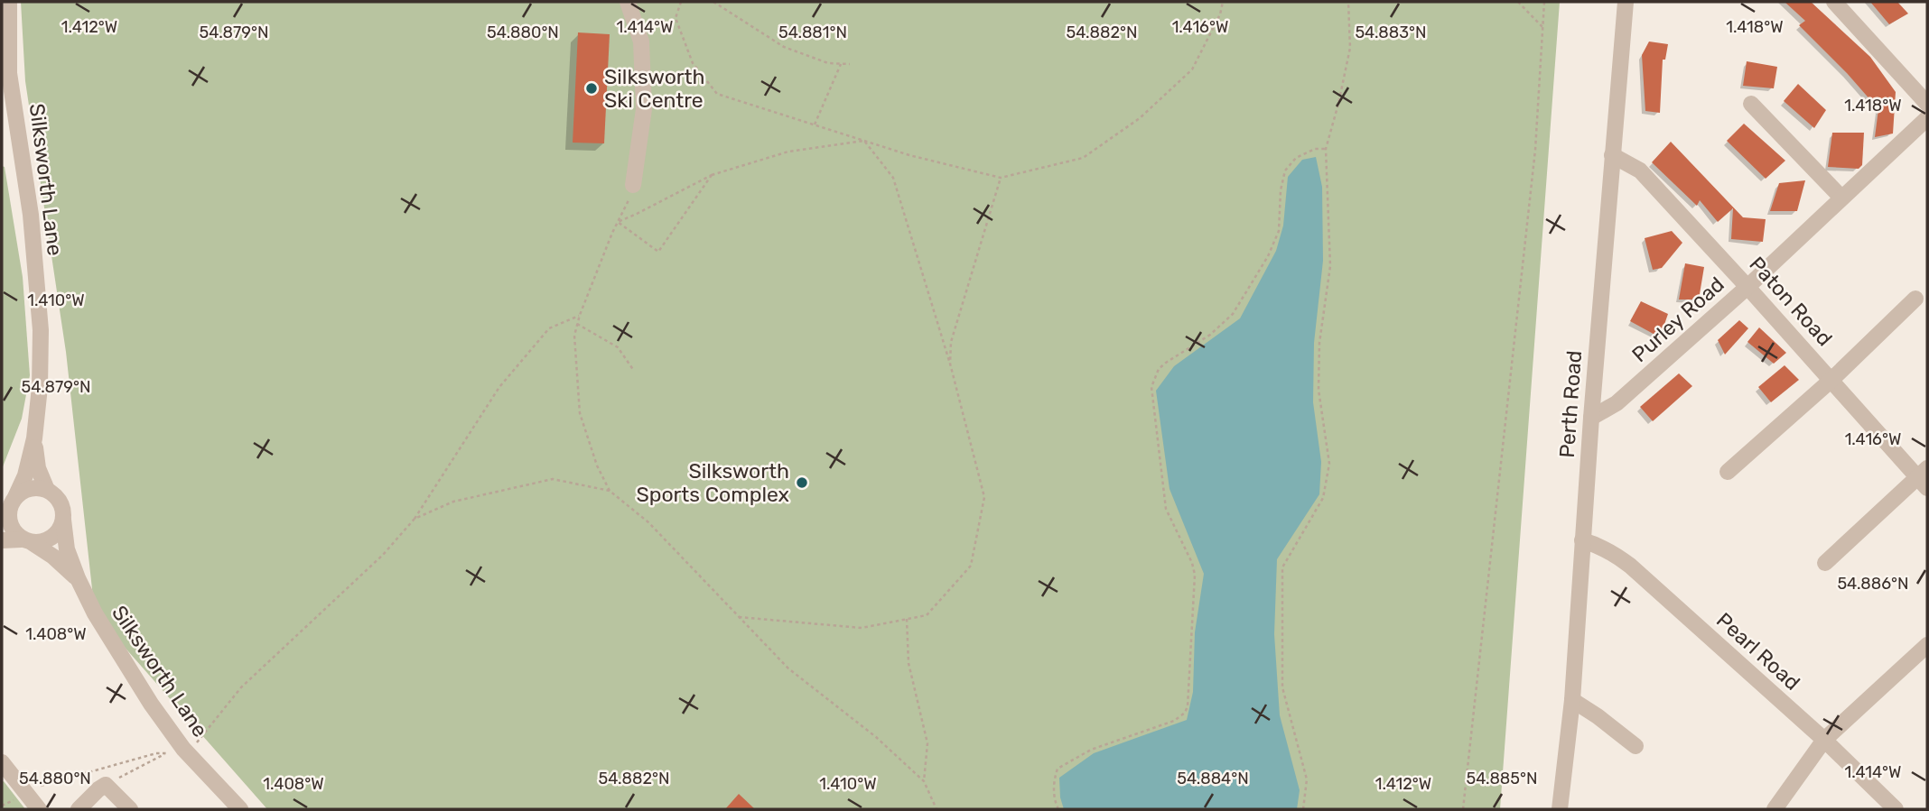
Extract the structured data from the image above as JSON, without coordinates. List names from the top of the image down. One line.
{"streets":{"street":["Silksworth Lane","Paton Road","Purley Road","Perth Road","Pearl Road"]},"crossings":[["Paton Road","Purley Road"],["Paton Road","Perth Road"],["Purley Road","Perth Road"],["Perth Road","Pearl Road"]],"places":["Silksworth Ski Centre","Silksworth Sports Complex"],"coordinates":["1.412°W","1.414°W","1.416°W","1.418°W","54.879°N","54.880°N","54.881°N","54.882°N","54.883°N","1.410°W","54.886°N","1.408°W","54.884°N","54.885°N"]}
